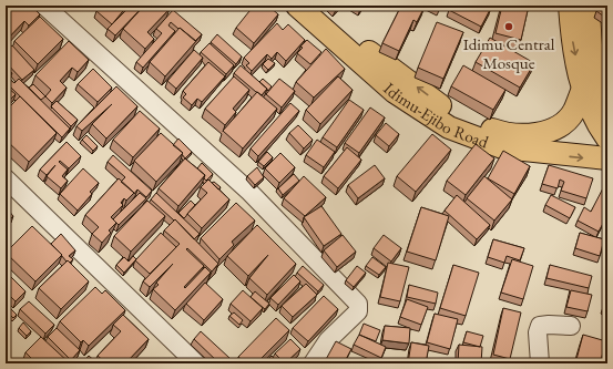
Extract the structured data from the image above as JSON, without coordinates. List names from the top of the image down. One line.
{"streets":{"main road":["Idimu-Ejibo Road"]},"places":["Idimu Central Mosque"]}
